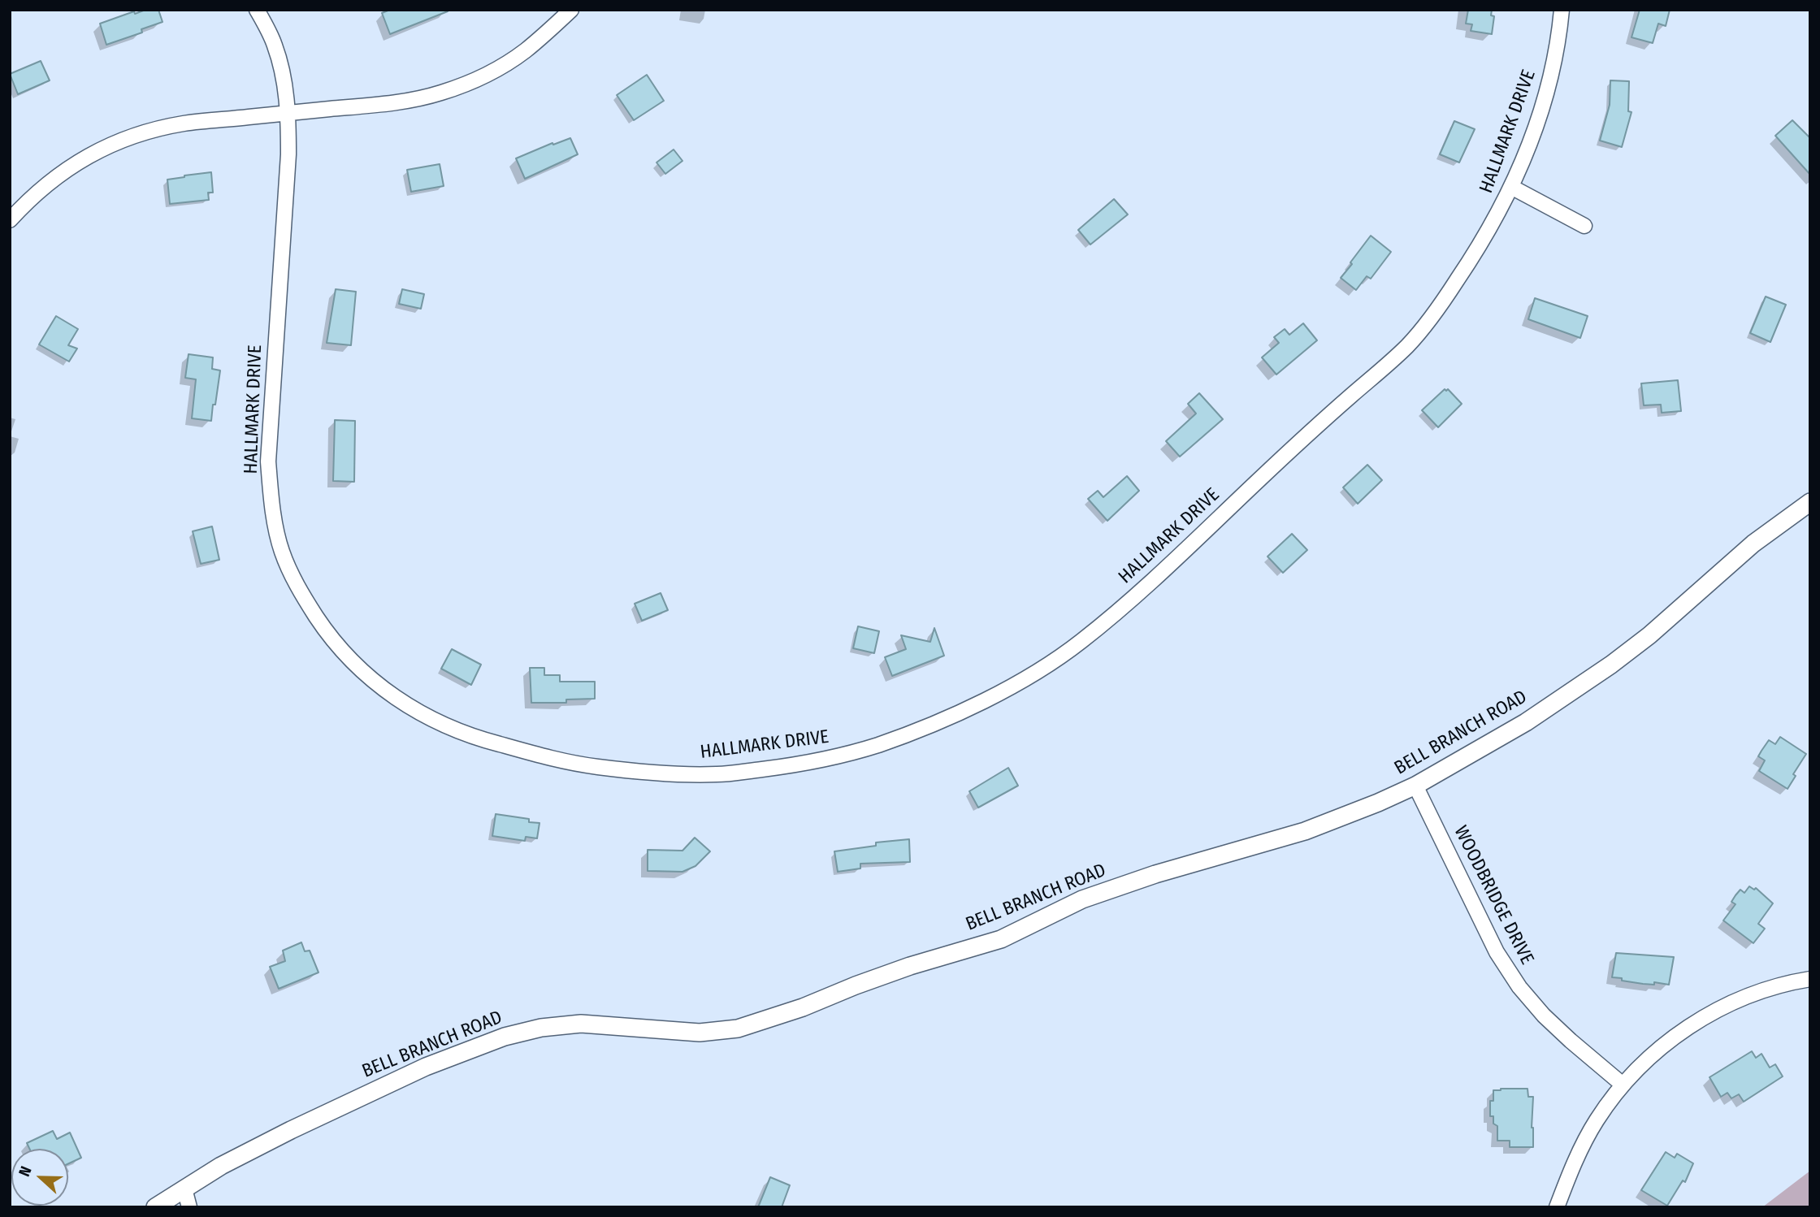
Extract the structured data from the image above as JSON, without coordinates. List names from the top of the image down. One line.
{"streets":{"street":["HALLMARK DRIVE","BELL BRANCH ROAD","WOODBRIDGE DRIVE"]},"crossings":[["BELL BRANCH ROAD","WOODBRIDGE DRIVE"]],"north":"left"}
